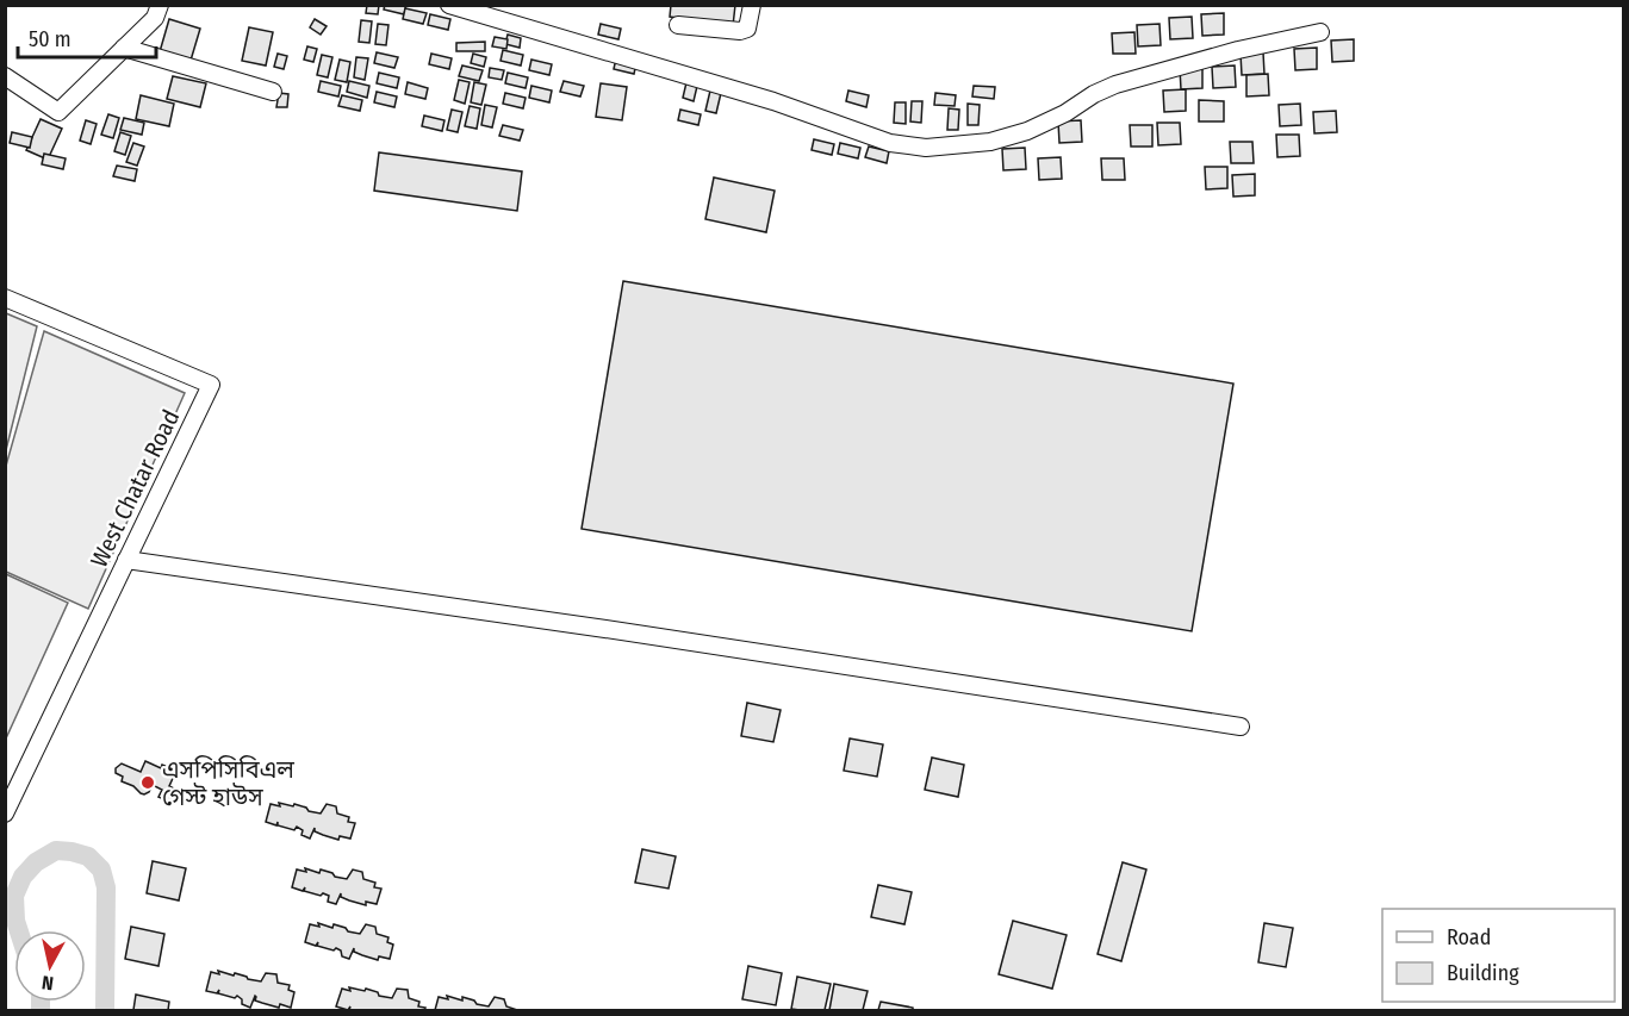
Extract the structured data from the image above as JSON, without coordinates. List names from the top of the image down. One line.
{"streets":{"street":["West Chatar Road"]},"places":["এসপিসিবিএল গেস্ট হাউস"],"legend":["Road","Building"],"scale_bar":"50 m","north":"bottom"}
